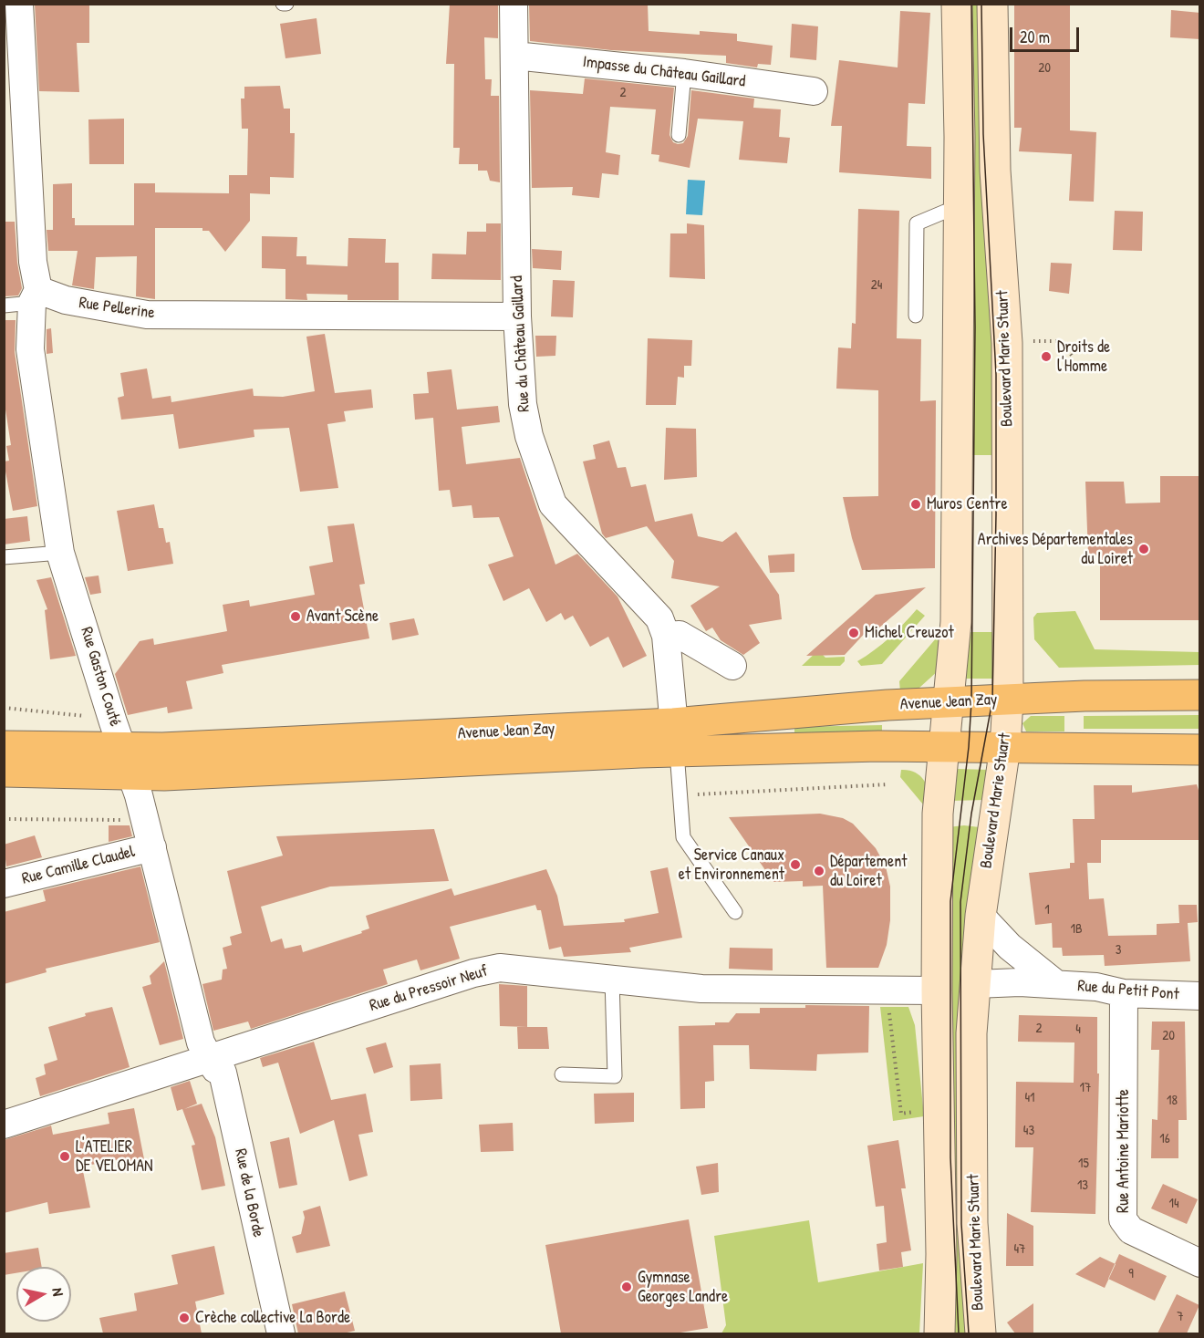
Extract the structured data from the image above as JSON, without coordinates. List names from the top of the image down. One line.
{"streets":{"main road":["Boulevard Marie Stuart","Avenue Jean Zay"],"street":["Impasse du Château Gaillard","Rue Pellerine","Rue du Château Gaillard","Rue Gaston Couté","Rue Camille Claudel","Rue du Pressoir Neuf","Rue du Petit Pont","Rue Antoine Mariotte","Rue de la Borde"]},"crossings":[["Impasse du Château Gaillard","Rue du Château Gaillard"],["Rue Pellerine","Rue du Château Gaillard"],["Rue Pellerine","Rue Gaston Couté"],["Rue du Château Gaillard","Avenue Jean Zay"],["Boulevard Marie Stuart","Avenue Jean Zay"],["Boulevard Marie Stuart","Rue du Pressoir Neuf"],["Boulevard Marie Stuart","Rue du Petit Pont"],["Rue Gaston Couté","Avenue Jean Zay"],["Rue Gaston Couté","Rue Camille Claudel"],["Rue Gaston Couté","Rue du Pressoir Neuf"],["Rue Gaston Couté","Rue de la Borde"],["Rue du Pressoir Neuf","Rue de la Borde"],["Rue du Petit Pont","Rue Antoine Mariotte"]],"places":["Droits de l'Homme","Muros Centre","Archives Départementales du Loiret","Avant Scène","Michel Creuzot","Service Canaux et Environnement","Département du Loiret","L'ATELIER DE VELOMAN","Gymnase Georges Landre","Crèche collective La Borde"],"house_numbers":["20","2","24","1","1B","3","2","4","20","17","41","18","43","16","15","13","14","47","9","7"],"scale_bar":"20 m","north":"right"}
